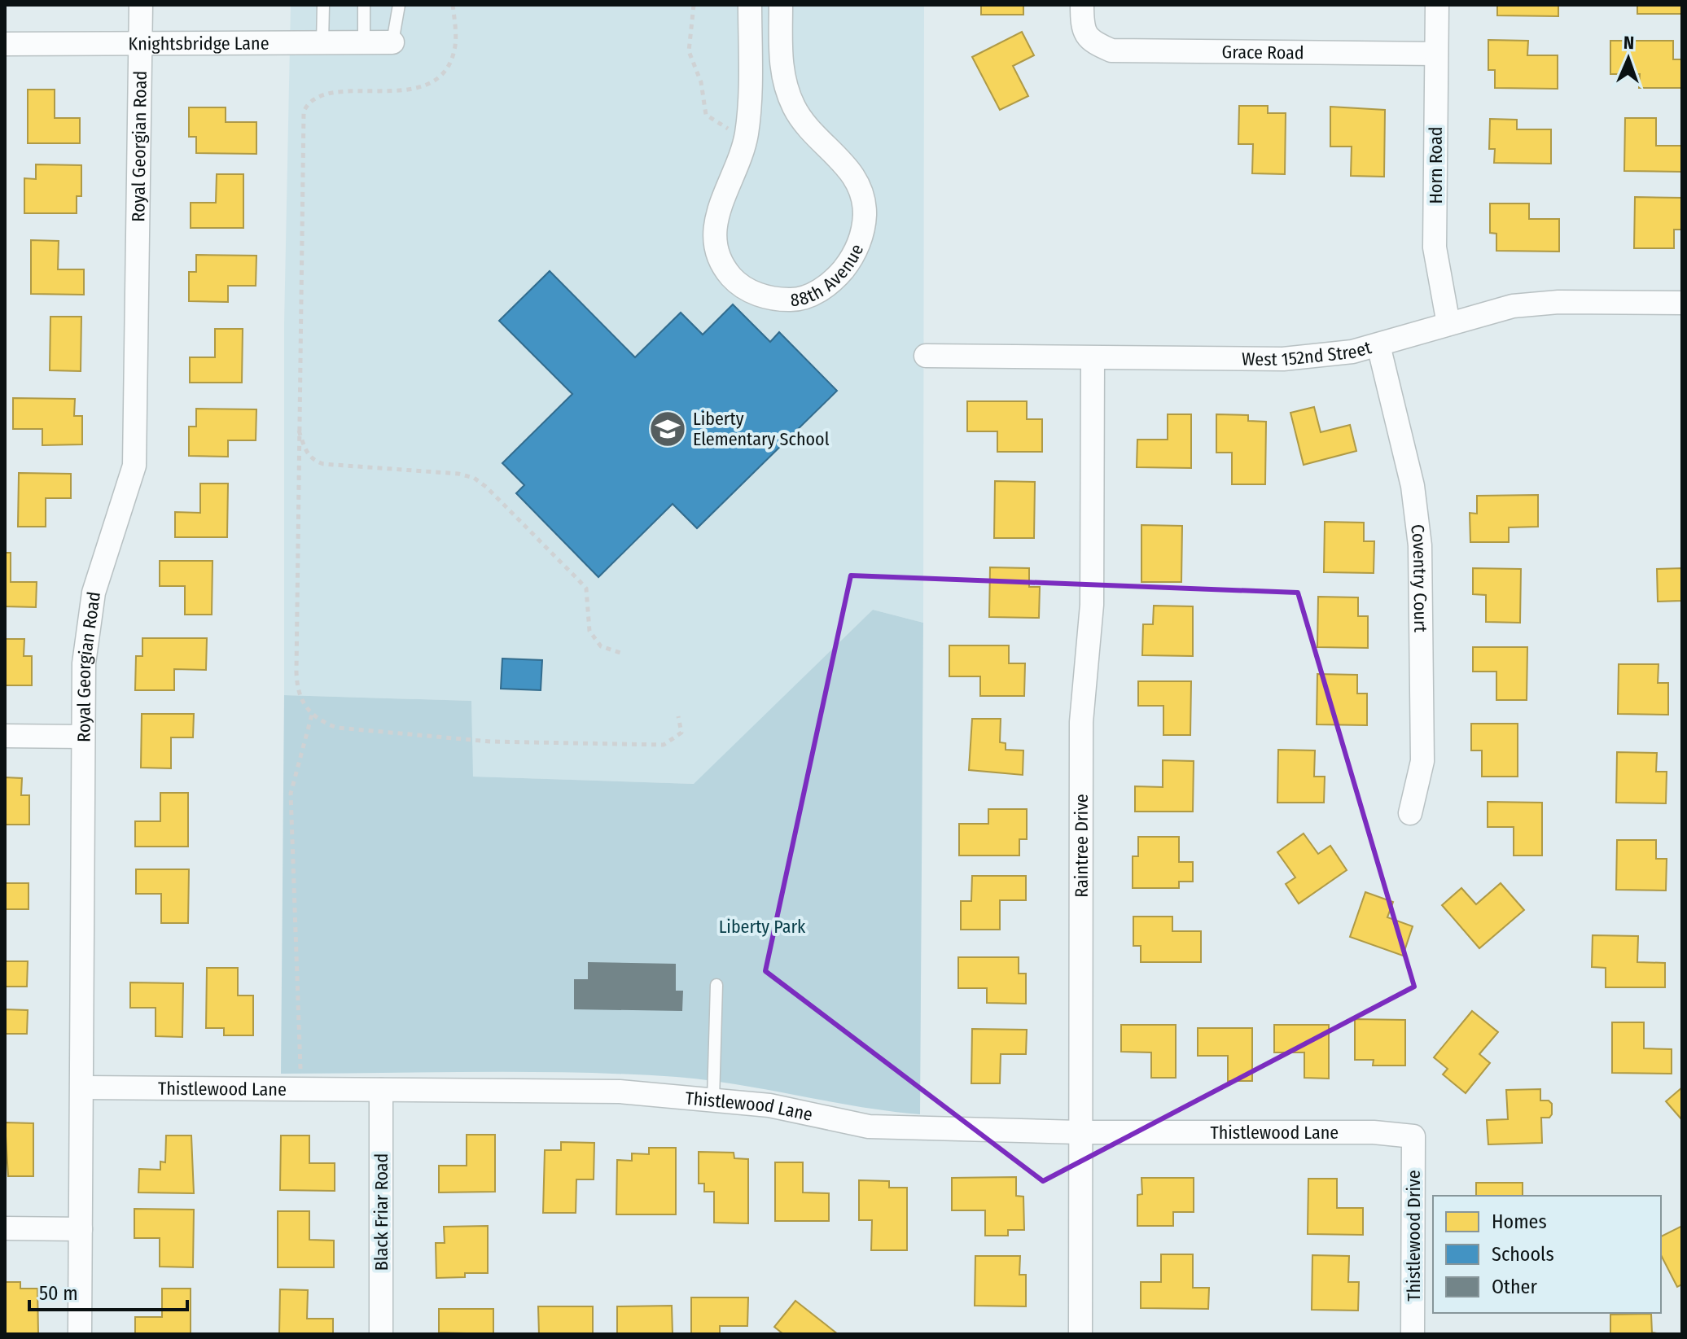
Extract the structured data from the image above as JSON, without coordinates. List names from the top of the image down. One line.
{"streets":{"street":["Knightsbridge Lane","Grace Road","Royal Georgian Road","Horn Road","88th Avenue","West 152nd Street","Coventry Court","Raintree Drive","Thistlewood Lane","Black Friar Road","Thistlewood Drive"]},"crossings":[["Knightsbridge Lane","Royal Georgian Road"],["Grace Road","Horn Road"],["Royal Georgian Road","Thistlewood Lane"],["Horn Road","West 152nd Street"],["West 152nd Street","Coventry Court"],["West 152nd Street","Raintree Drive"],["Raintree Drive","Thistlewood Lane"],["Thistlewood Lane","Black Friar Road"],["Thistlewood Lane","Thistlewood Drive"]],"parks":["Liberty Park"],"places":{"school or university":["Liberty Elementary School"]},"legend":["Homes","Schools","Other"],"scale_bar":"50 m","north":"top"}
